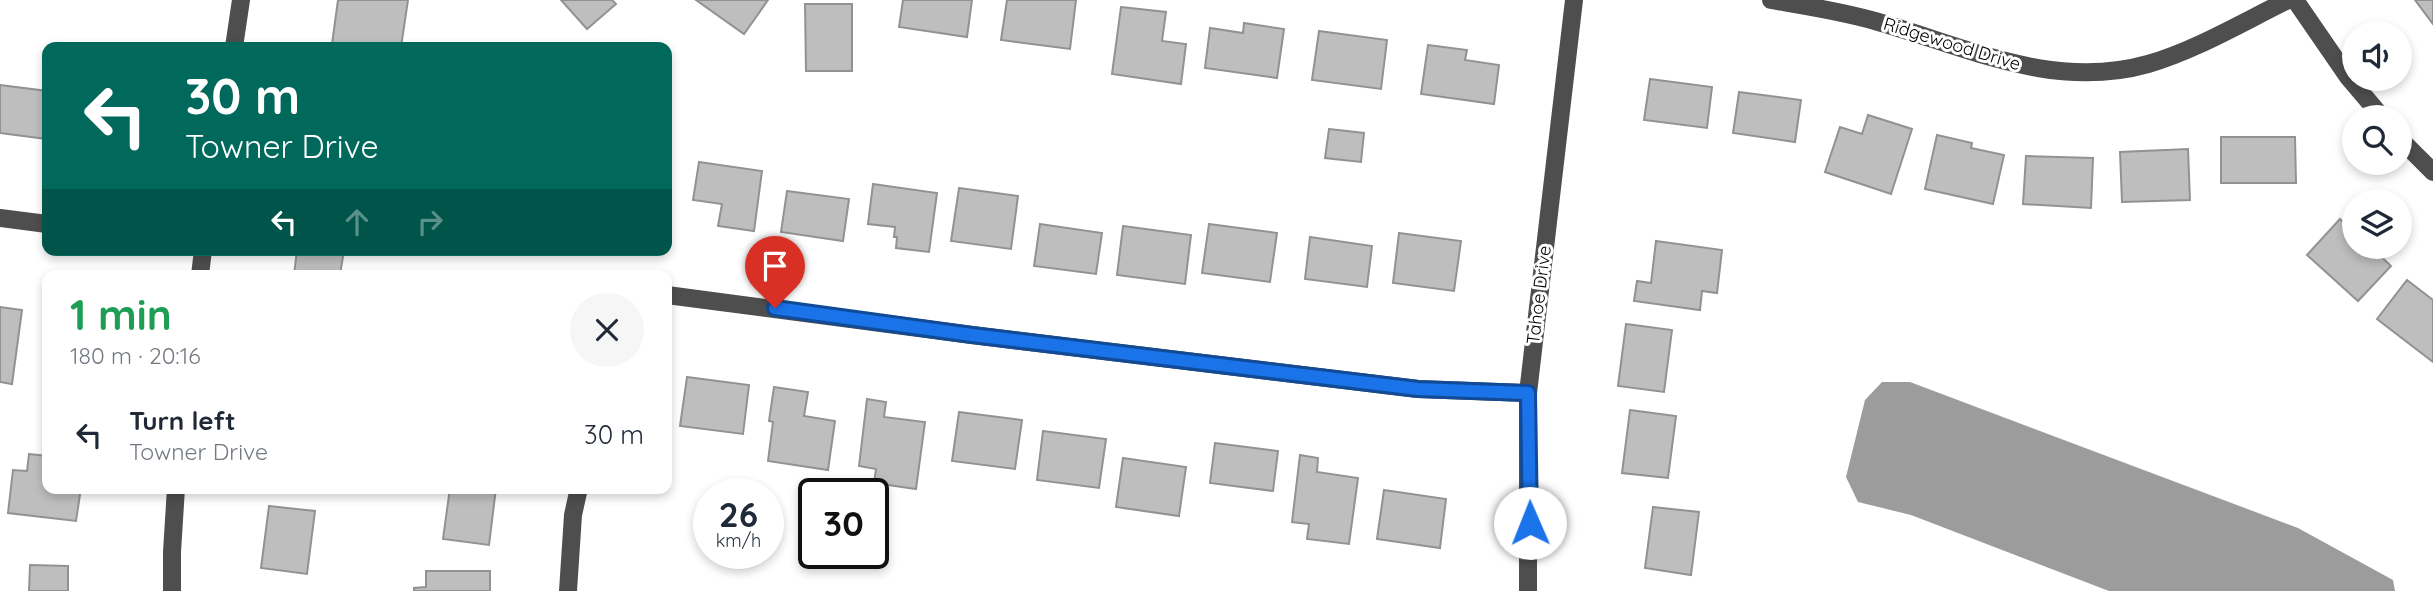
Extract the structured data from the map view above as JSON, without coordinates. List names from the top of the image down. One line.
{"streets":{"street":["Ridgewood Drive","Tahoe Drive"]},"page":{"turn":["30 m","Towner Drive"],"heading":["1 min","180 m · 20:16"],"list":[{"name":"Turn left","note":"Towner Drive","value":"30 m"}],"speed":"26 km/h","limit":"30"}}
